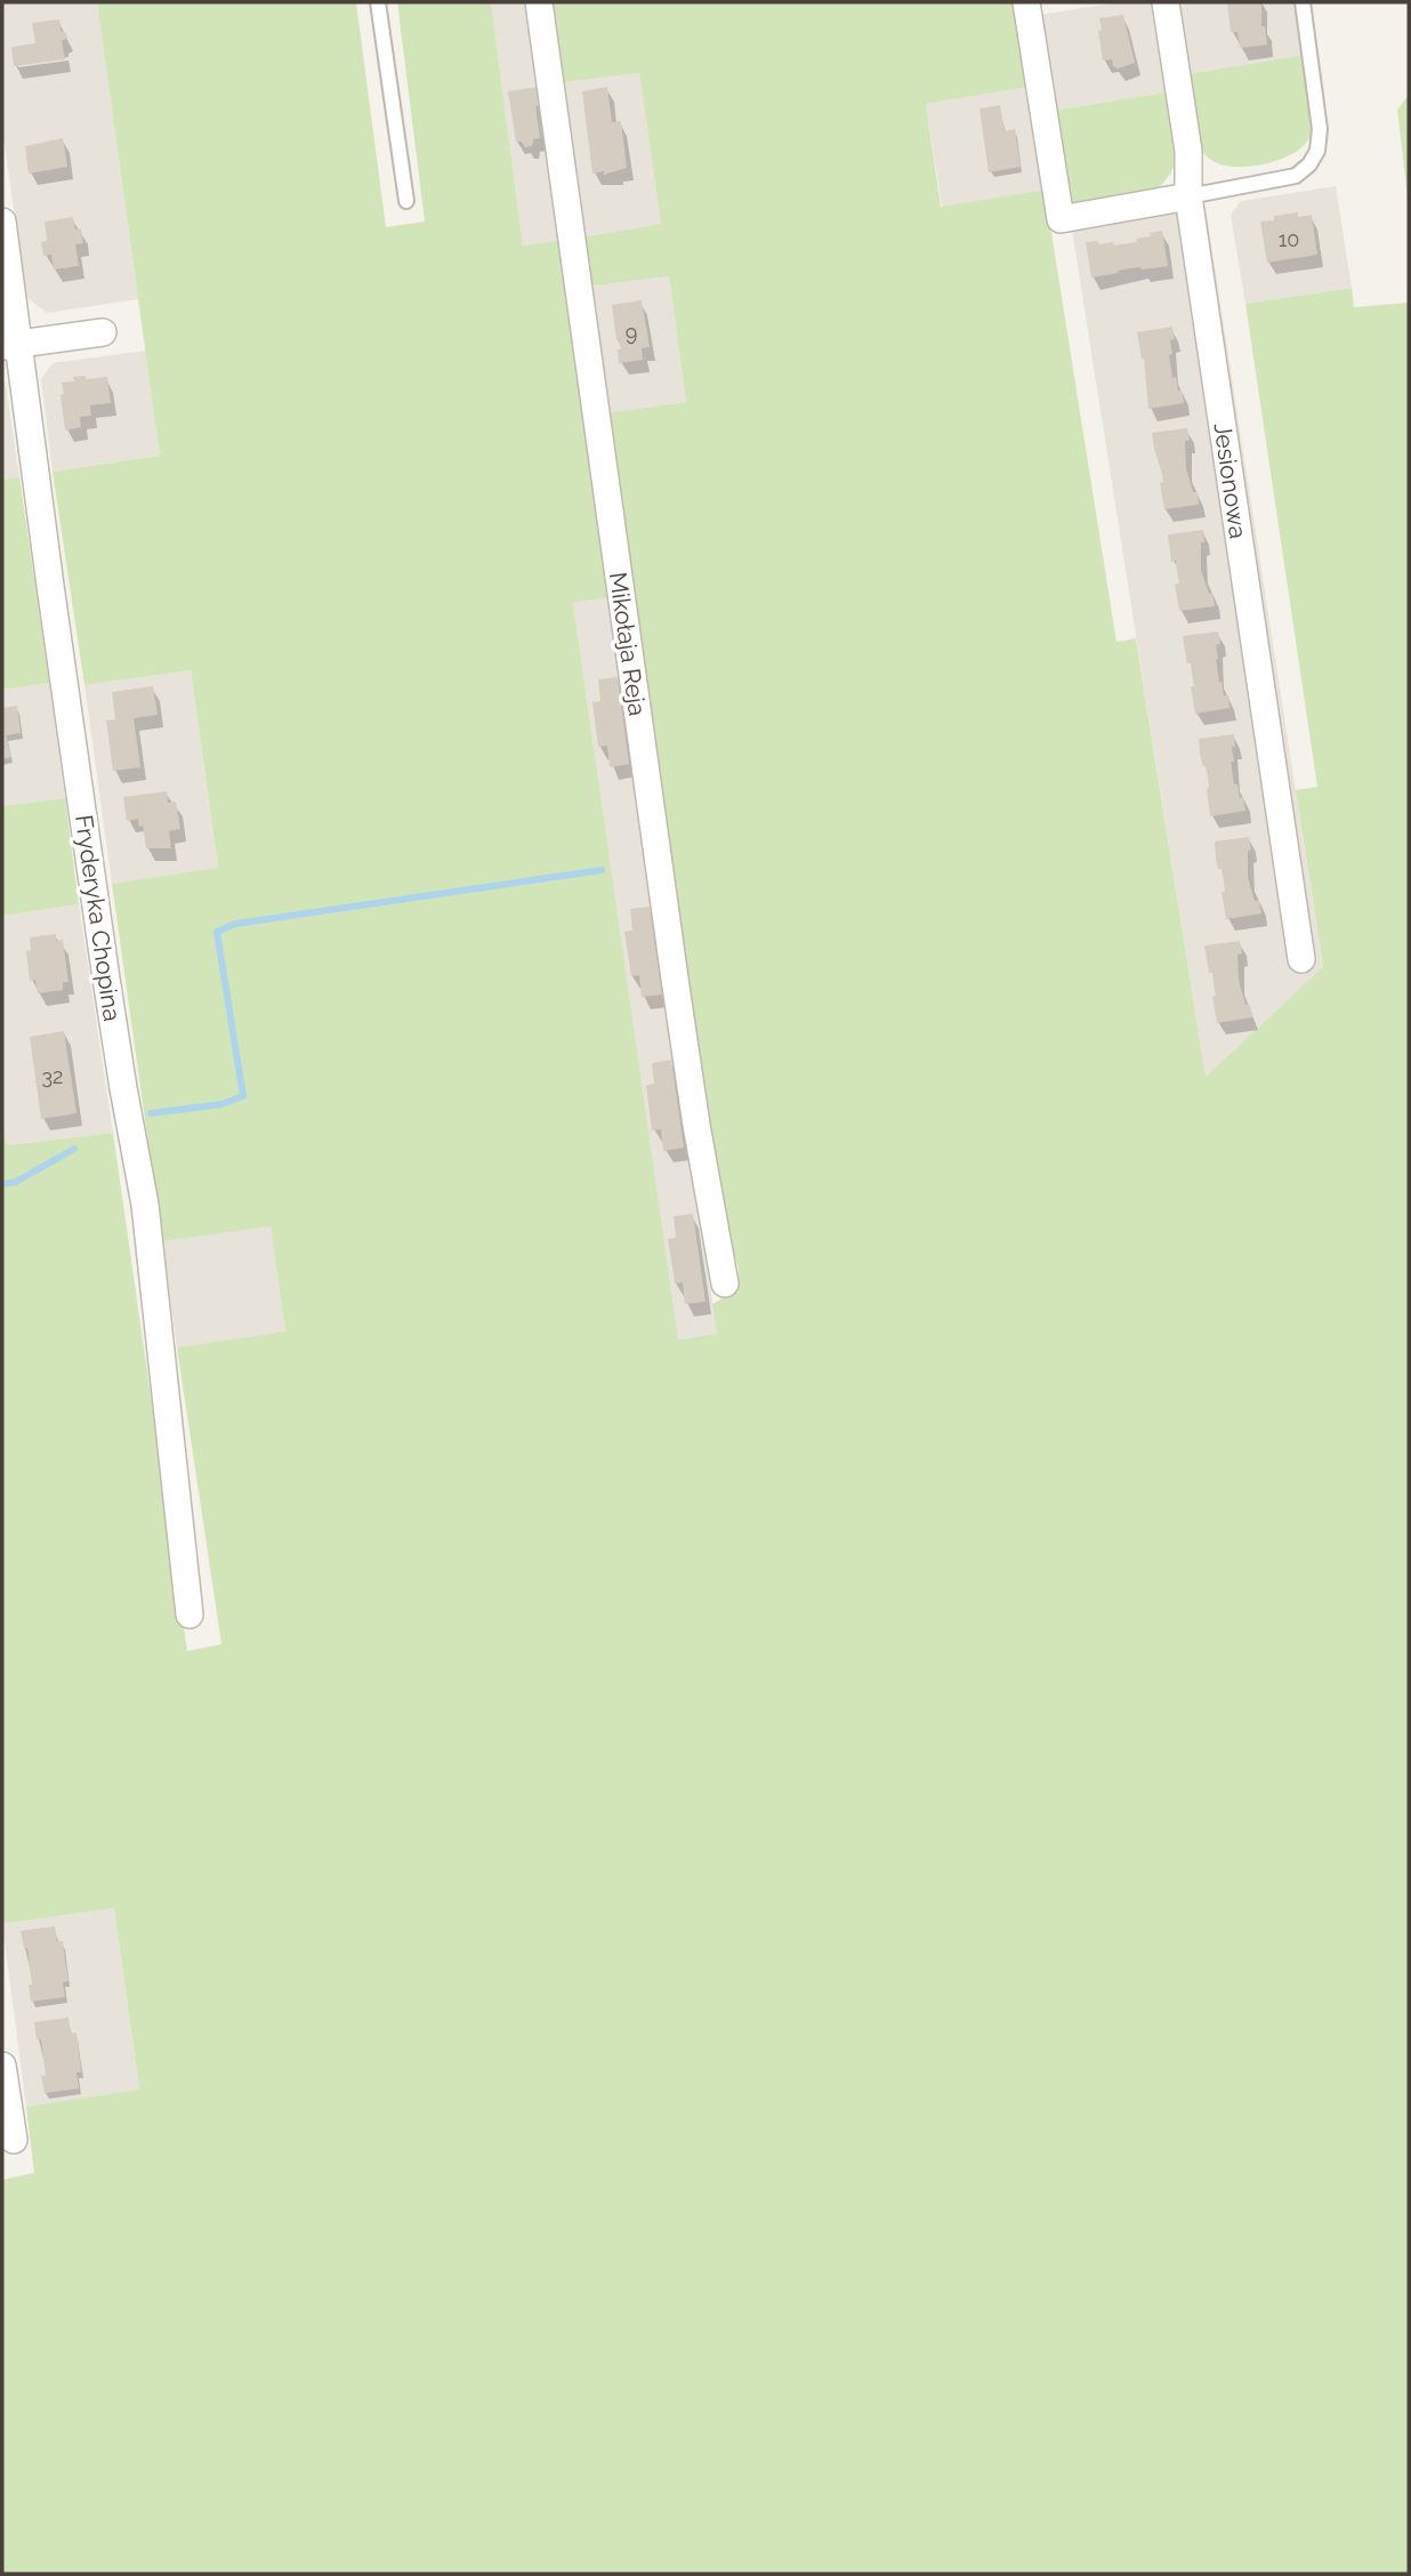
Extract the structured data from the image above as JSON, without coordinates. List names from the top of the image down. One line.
{"streets":{"street":["Jesionowa","Mikołaja Reja","Fryderyka Chopina"]},"house_numbers":["10","9","32"]}
